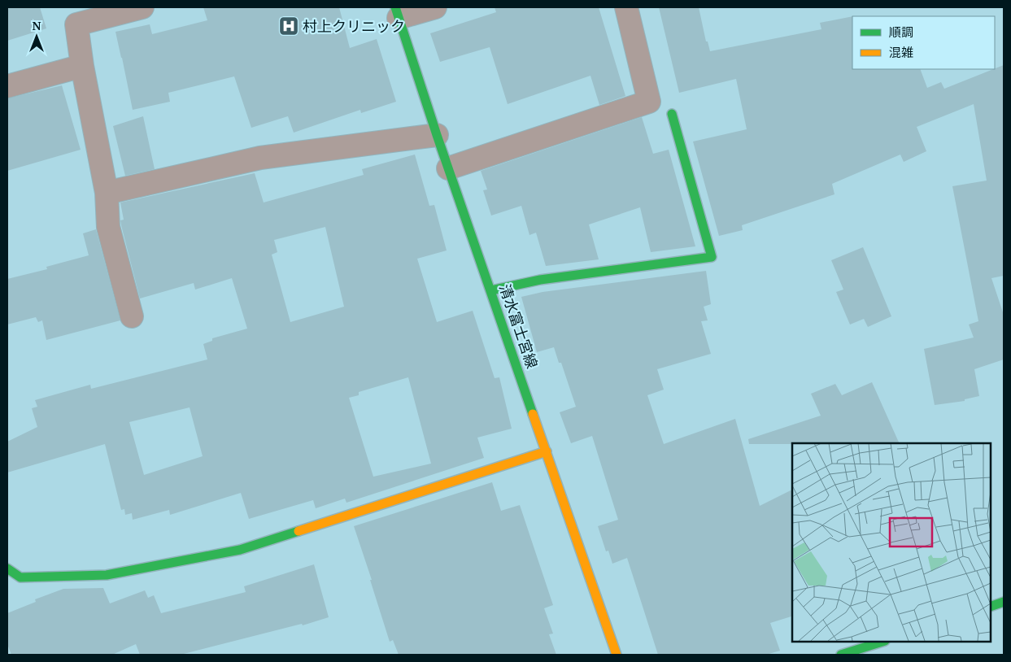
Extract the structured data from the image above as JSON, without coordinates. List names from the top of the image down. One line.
{"streets":{"street":["清水富士宮線"]},"places":{"hospital":["村上クリニック"]},"legend":["順調","混雑"],"north":"top"}
